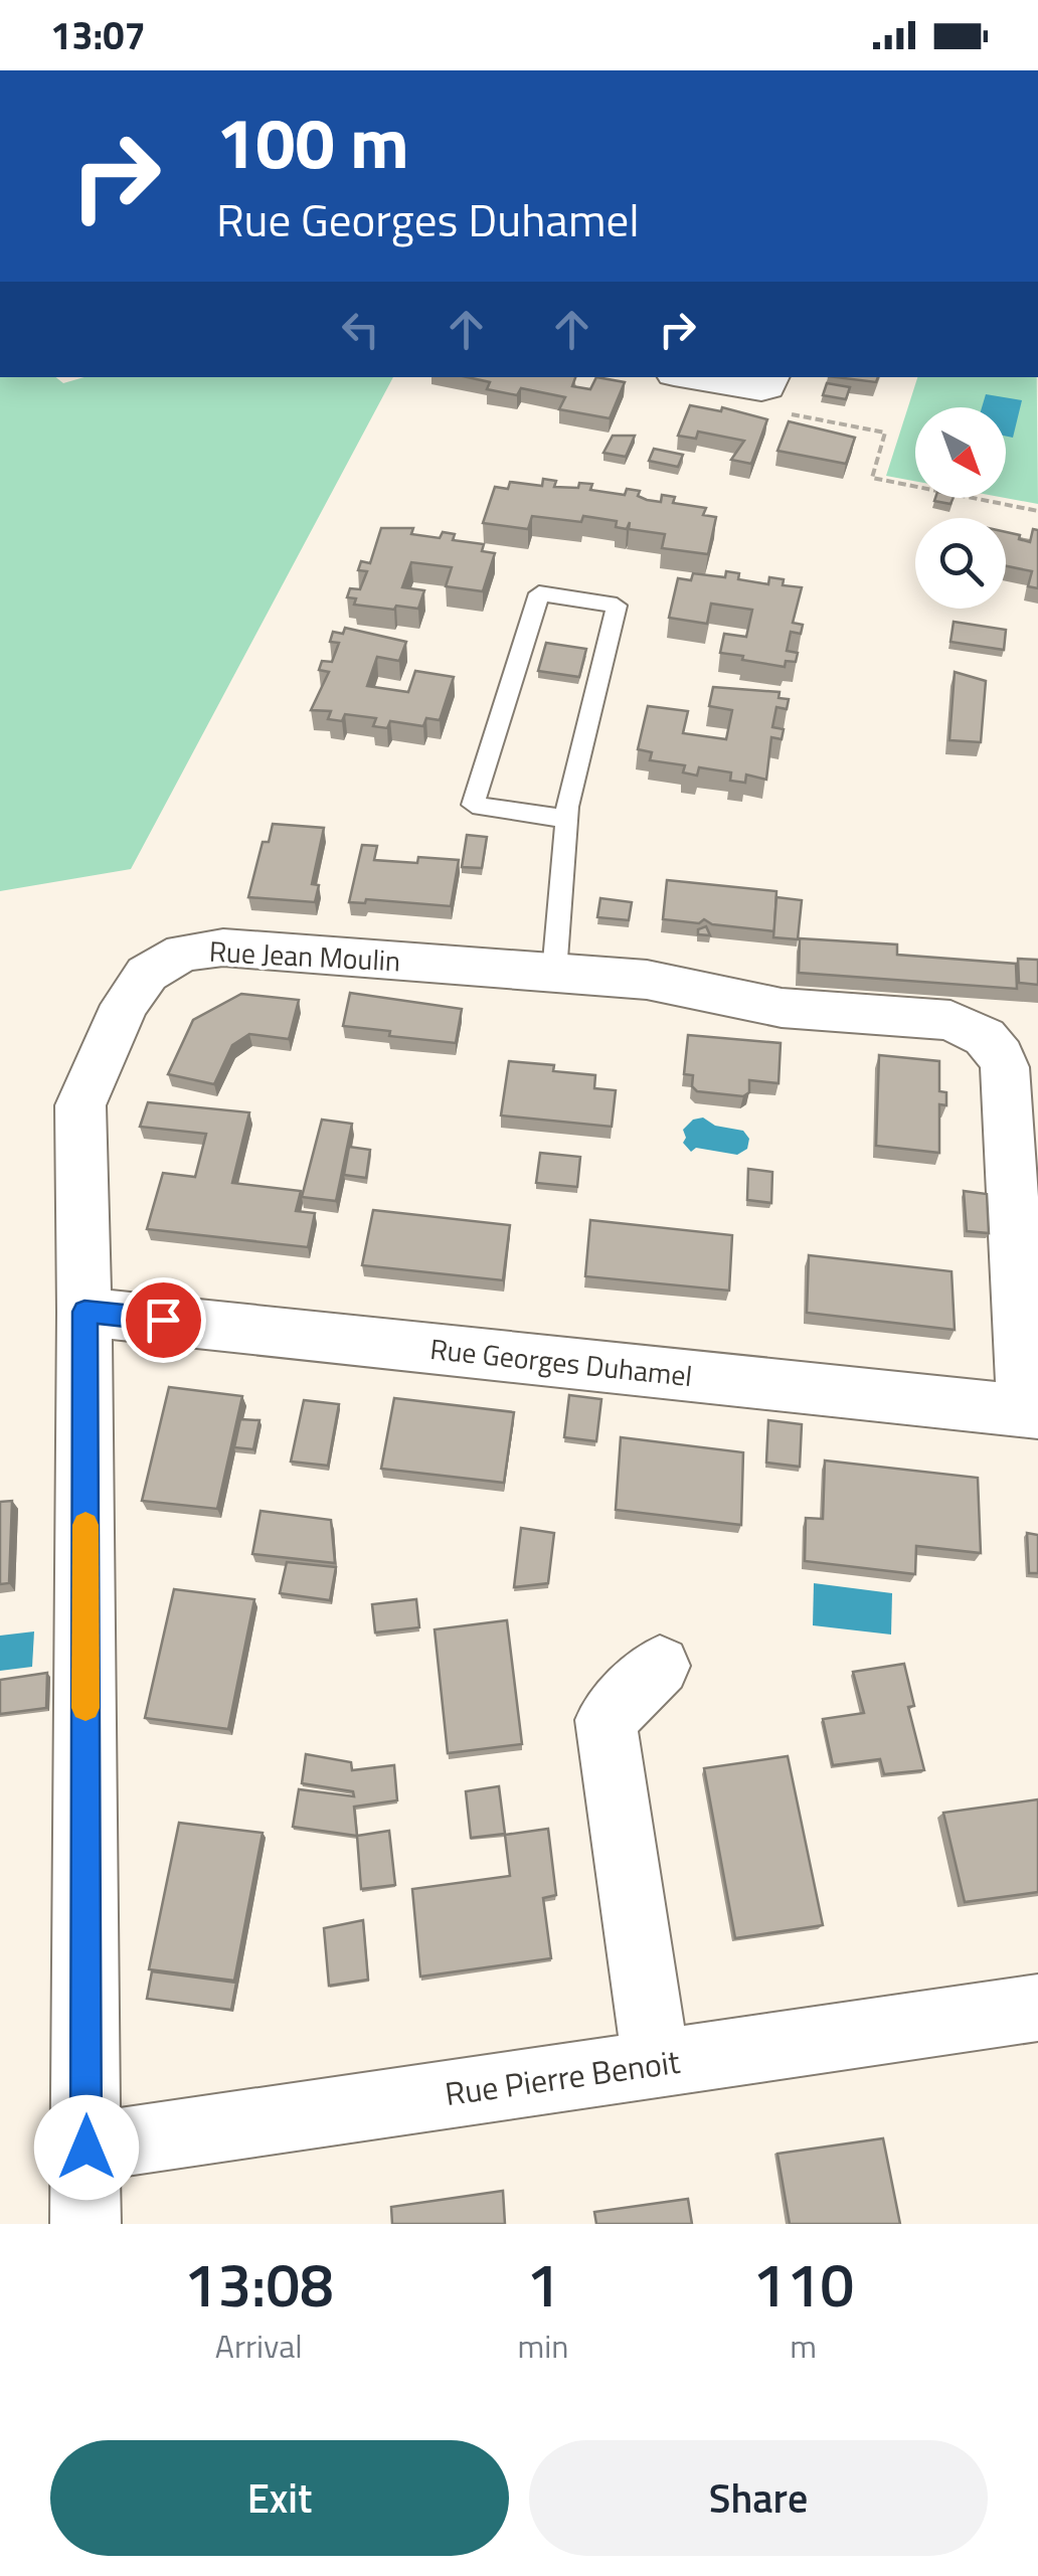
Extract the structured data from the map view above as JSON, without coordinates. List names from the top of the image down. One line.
{"streets":{"street":["Rue Jean Moulin","Rue Georges Duhamel","Rue Pierre Benoit"]},"crossings":[["Rue Jean Moulin","Rue Georges Duhamel"],["Rue Jean Moulin","Rue Pierre Benoit"]],"north":"bottom right","page":{"status":"13:07","turn":["100 m","Rue Georges Duhamel"],"eta":["13:08","Arrival","1","min","110","m"],"buttons":["Exit","Share"]}}
